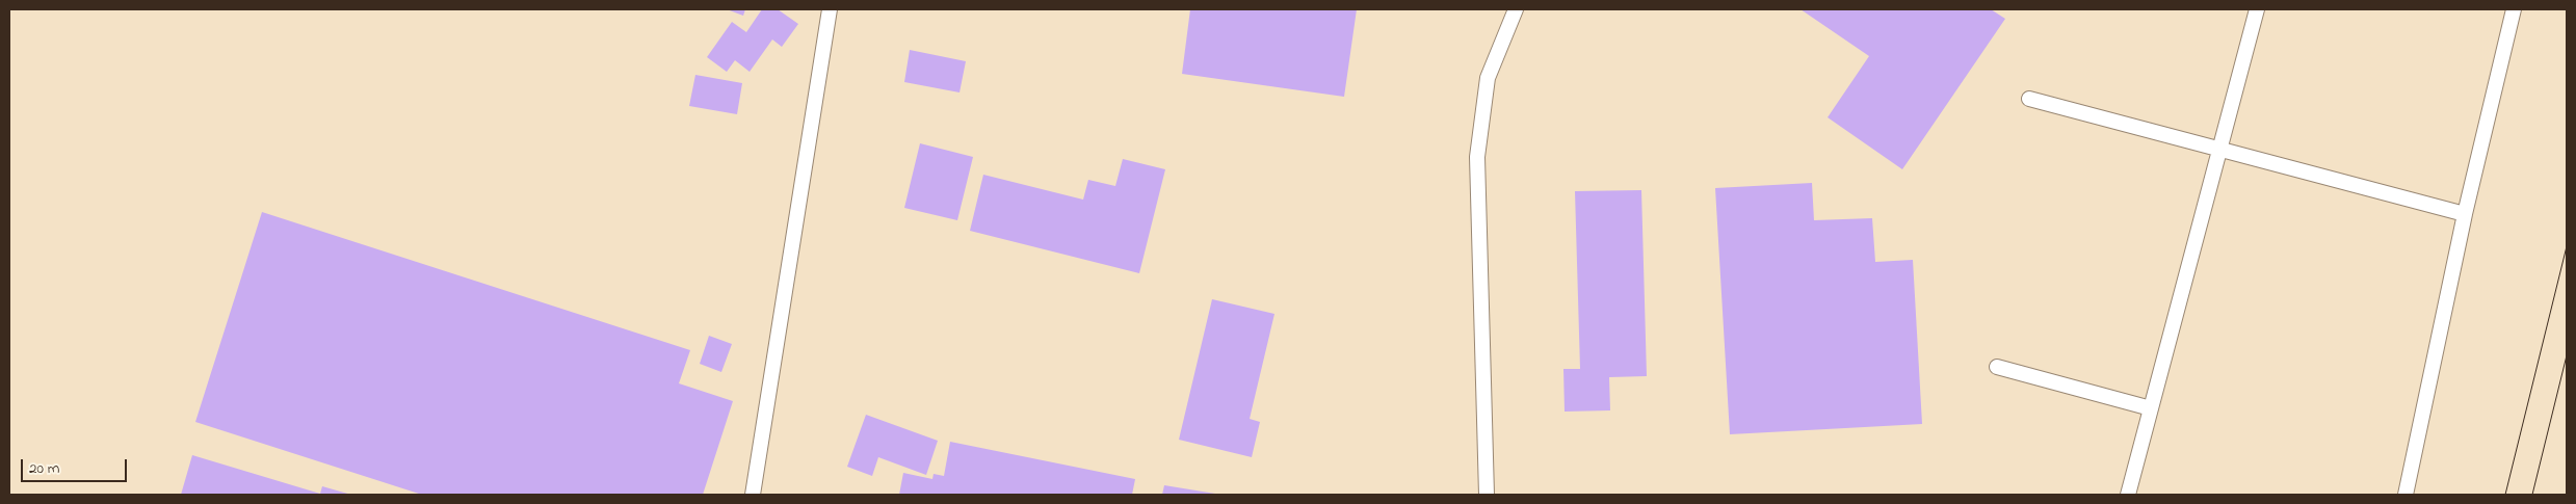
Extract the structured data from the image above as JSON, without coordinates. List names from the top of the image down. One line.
{"scale_bar":"20 m"}
